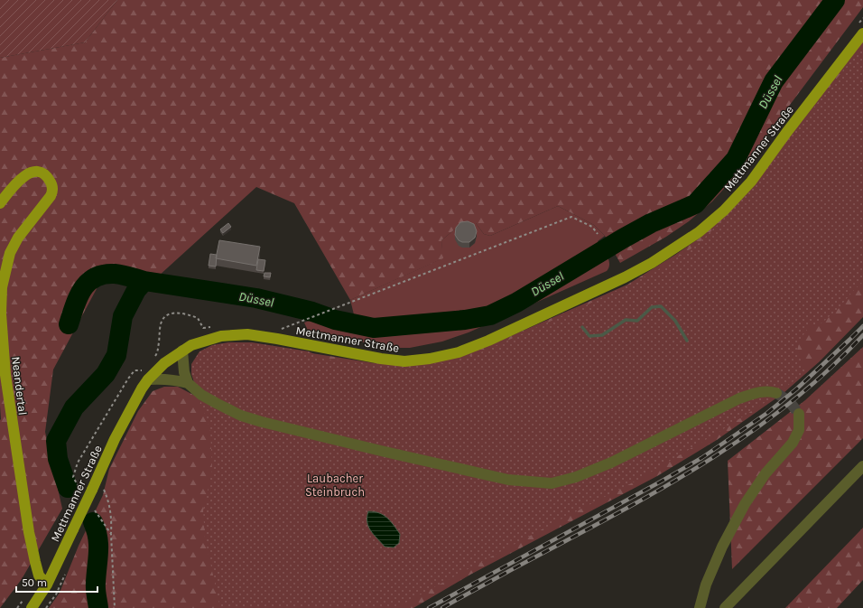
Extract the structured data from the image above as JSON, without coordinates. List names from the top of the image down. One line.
{"streets":{"main road":["Mettmanner Straße","Neandertal"]},"crossings":[["Mettmanner Straße","Neandertal"]],"water":["Düssel"],"parks":["Laubacher Steinbruch"],"scale_bar":"50 m"}
